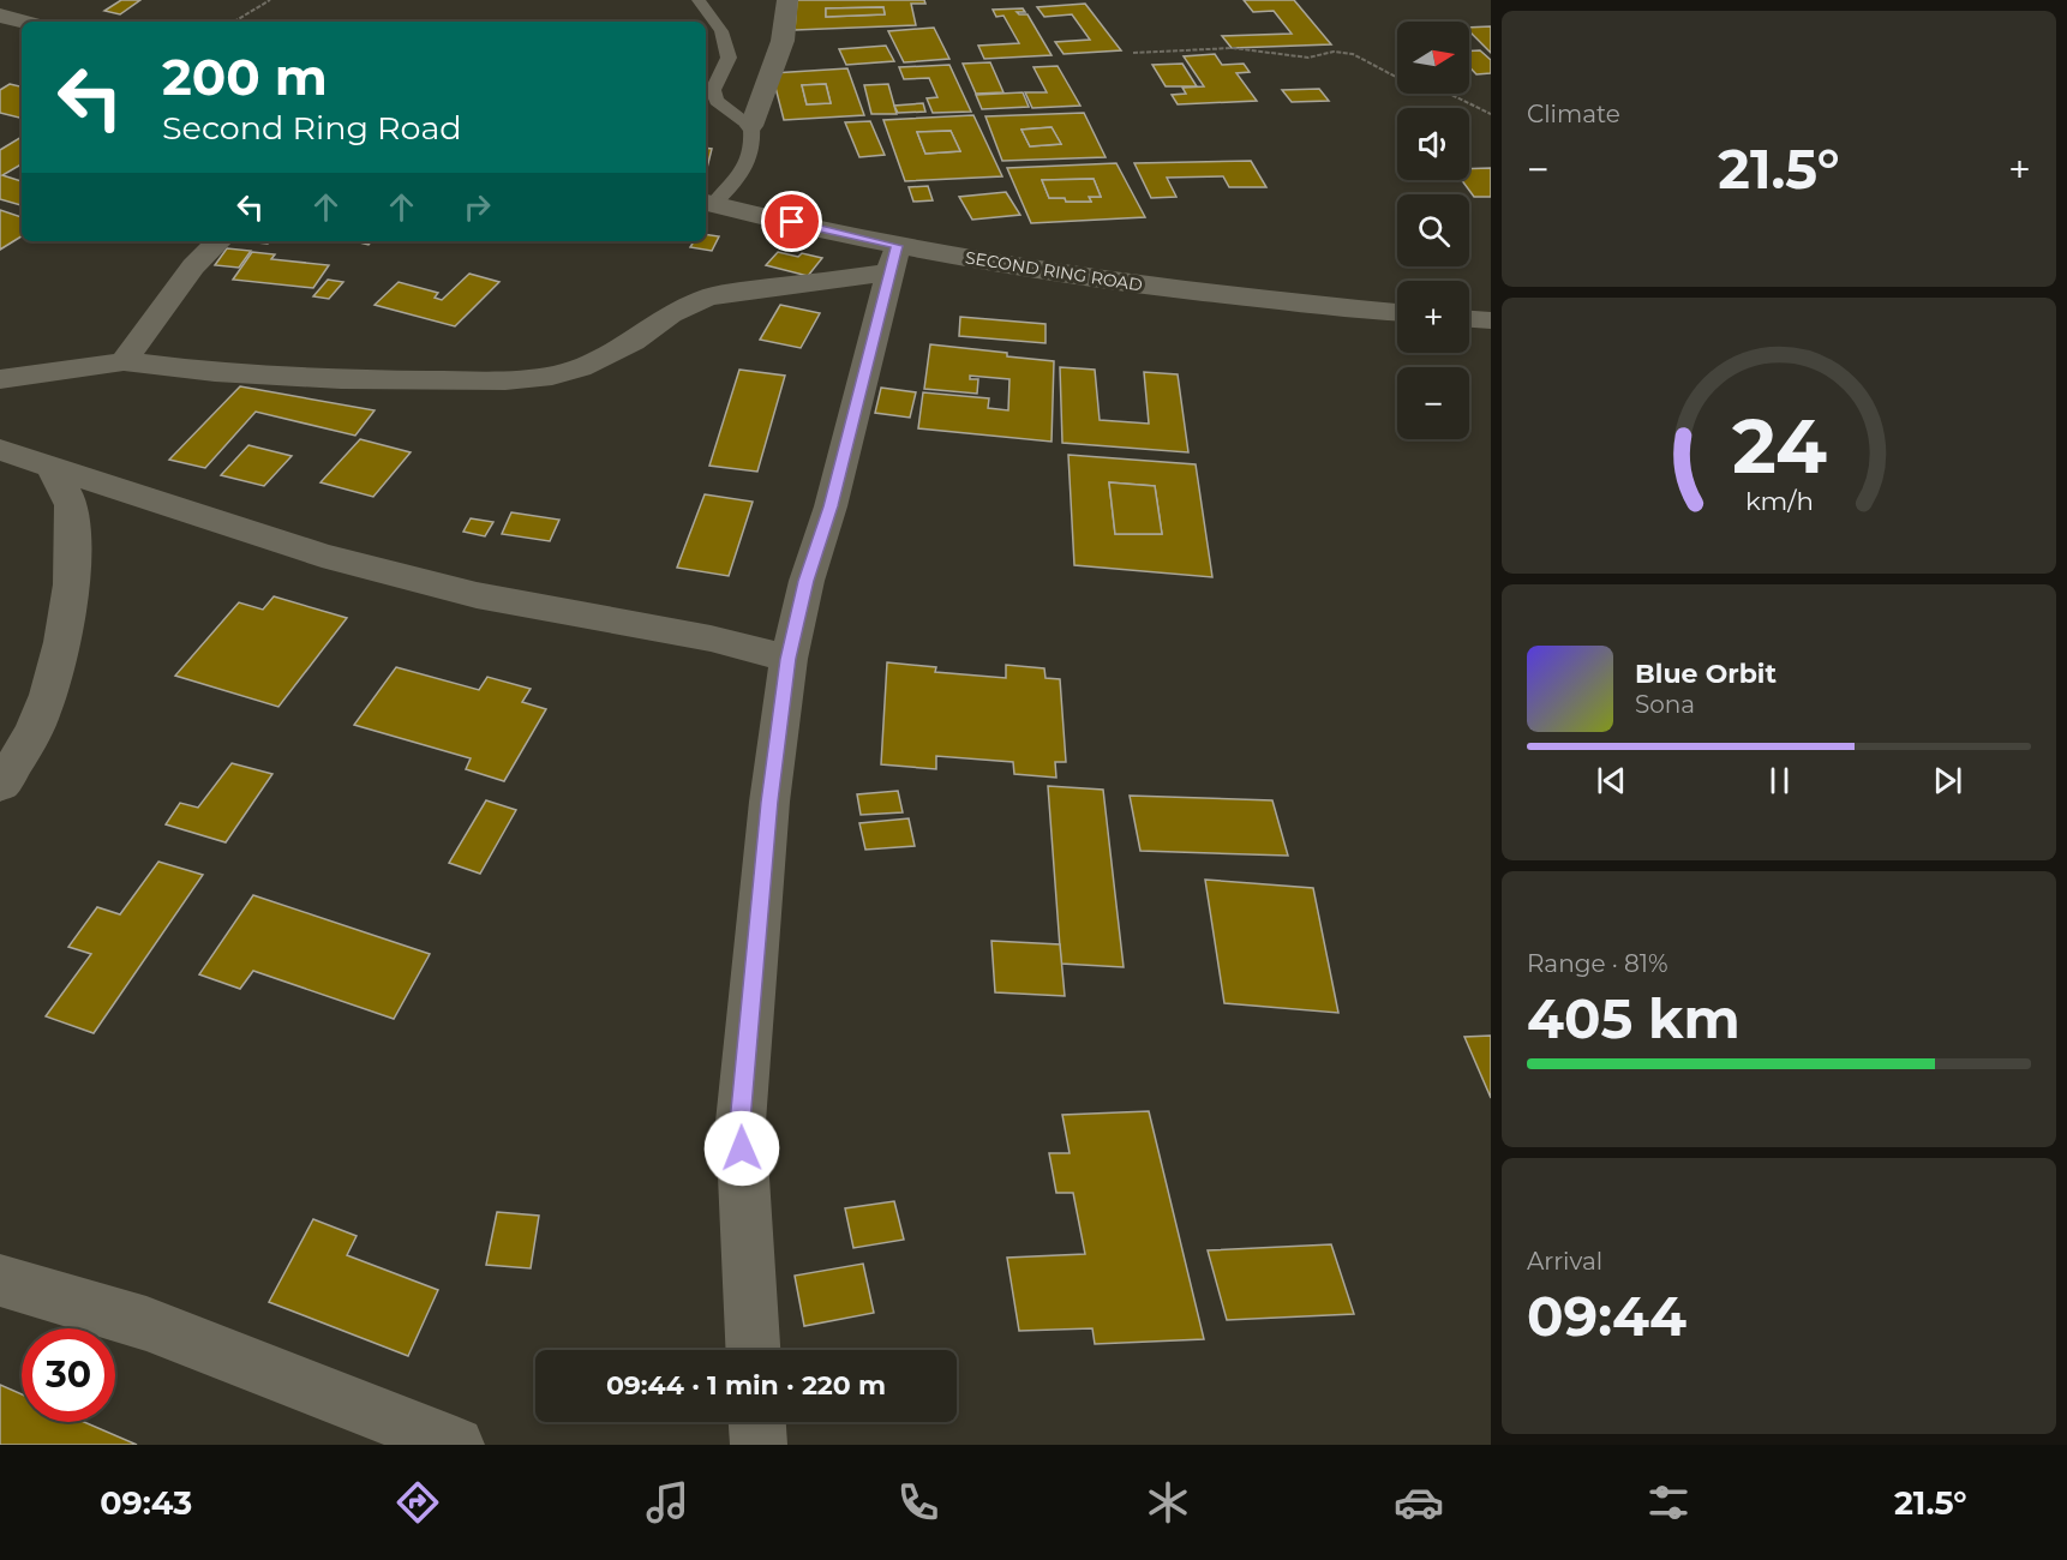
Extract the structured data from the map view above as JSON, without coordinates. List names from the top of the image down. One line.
{"streets":{"street":["SECOND RING ROAD"]},"north":"right","page":{"tile":["Climate",["Range · 81%","405 km"],["Arrival","09:44"]],"map_buttons":["+","−"],"turn":["200 m","Second Ring Road"],"heat":["−","21.5°","+"],"song":["Blue Orbit","Sona"],"limit":"30","trip":"09:44 · 1 min · 220 m","tabs":["09:43","21.5°"],"gauge":["24","km/h"]}}
